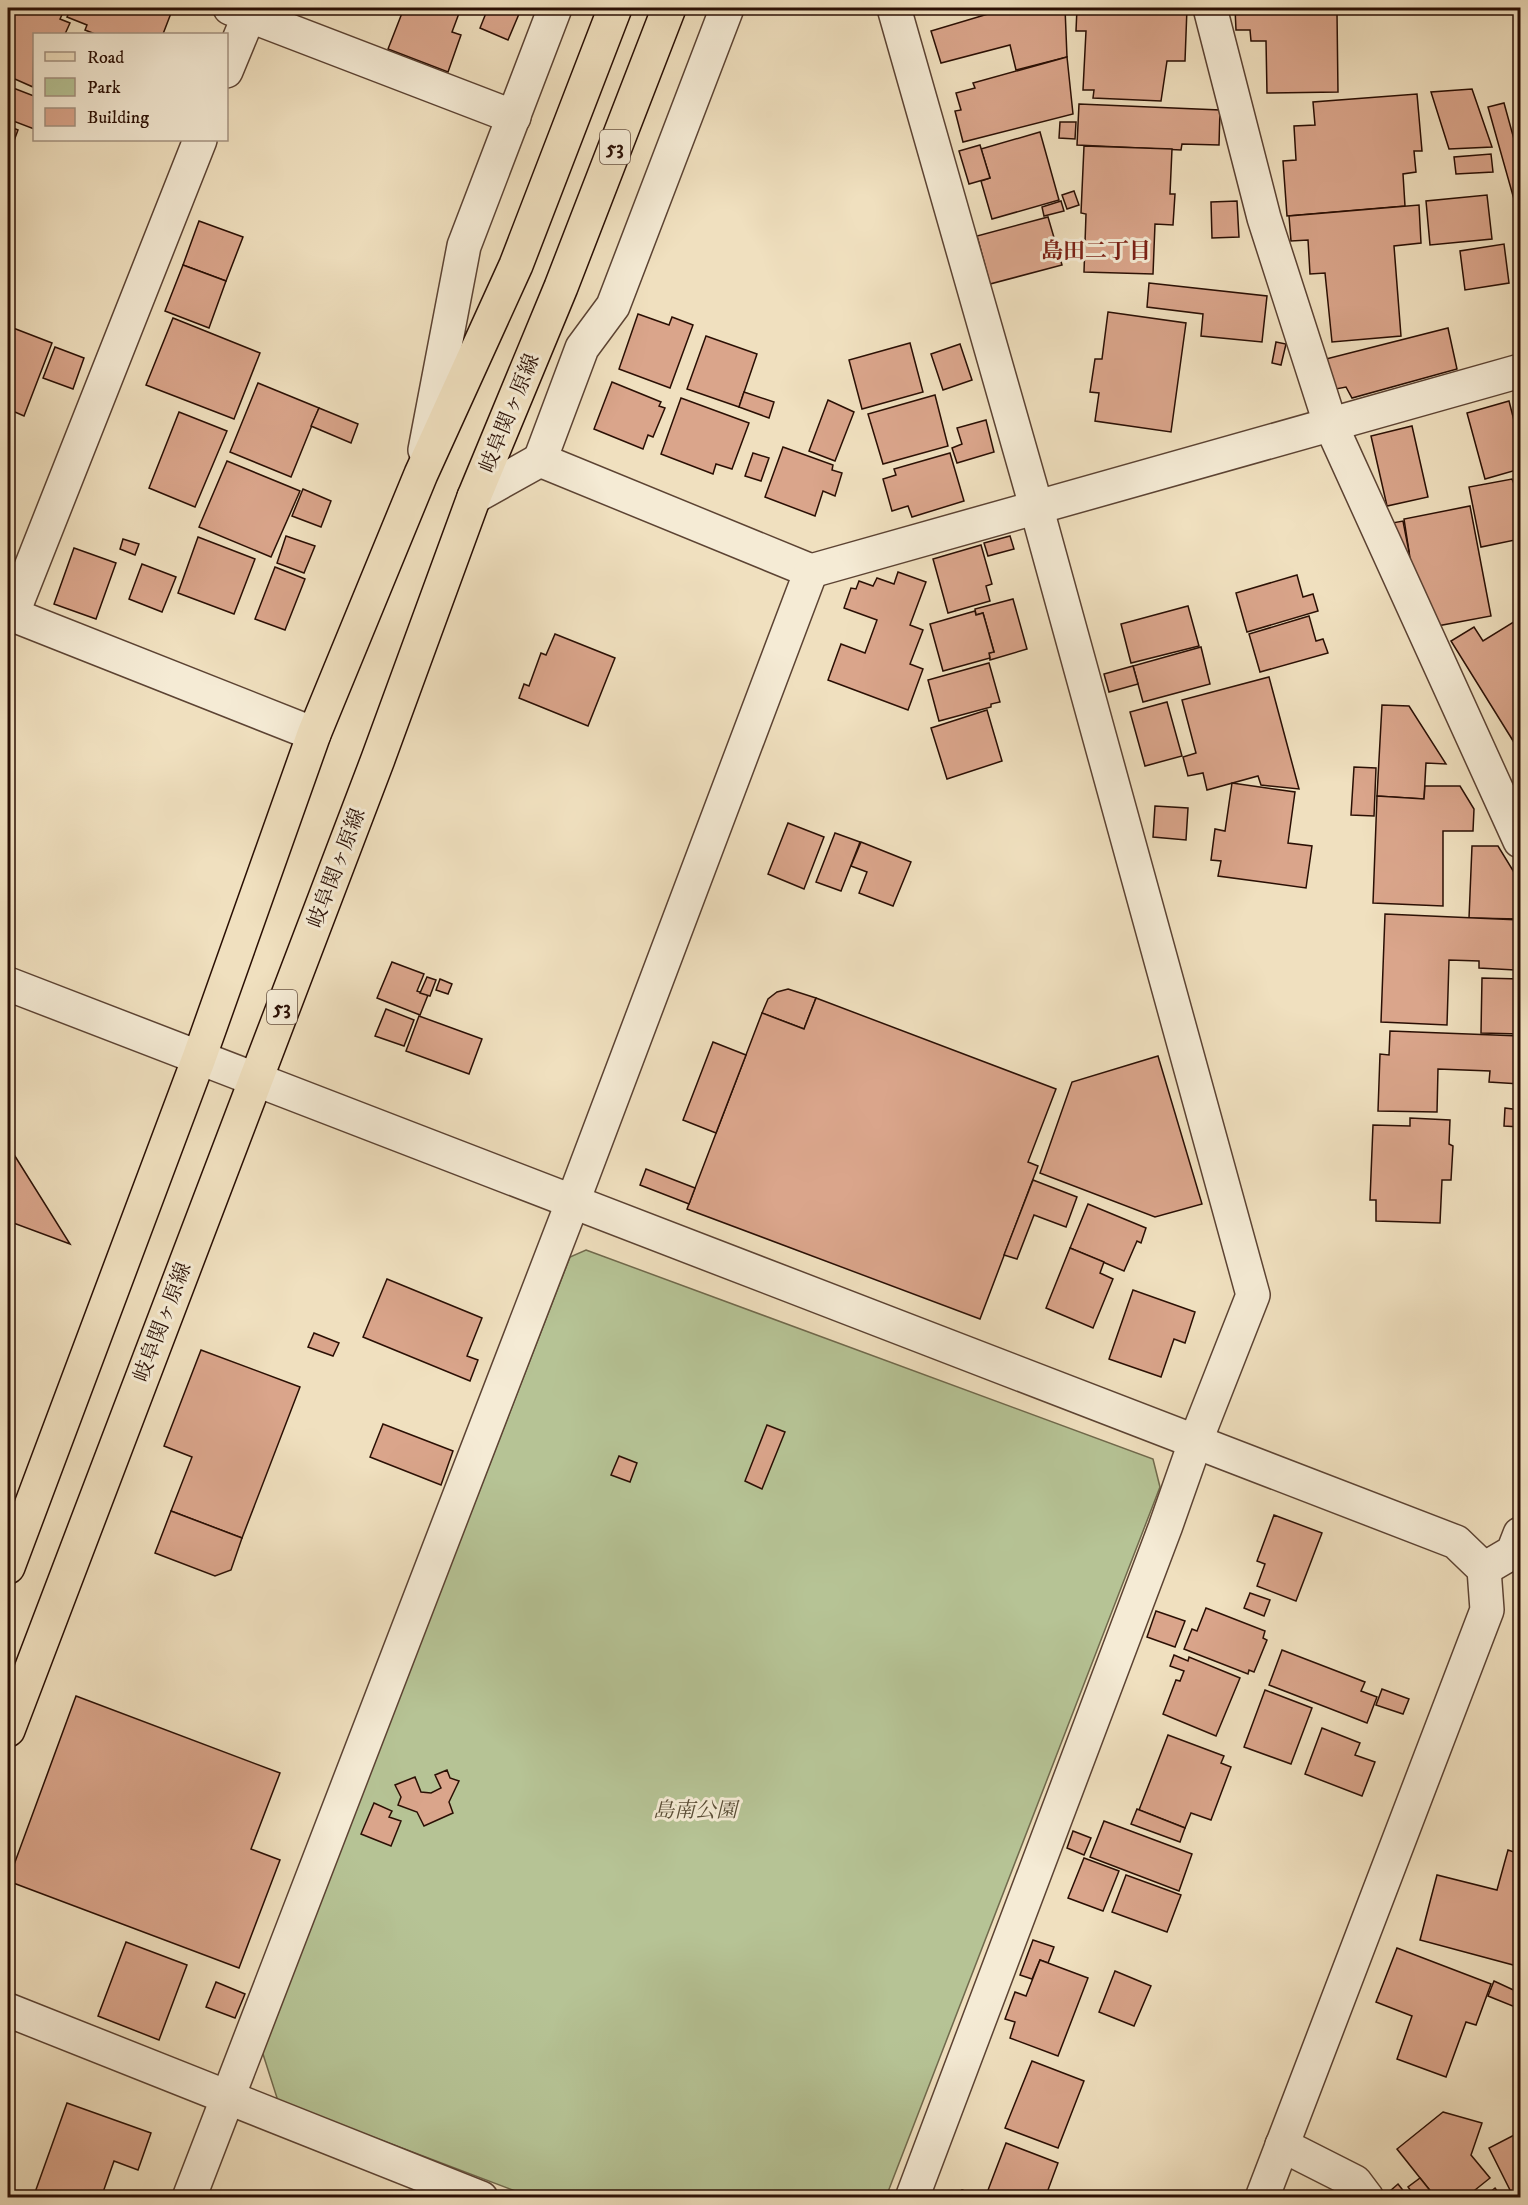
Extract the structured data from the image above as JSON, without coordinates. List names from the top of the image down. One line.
{"streets":{"main road":["53","岐阜関ヶ原線"]},"districts":["島田二丁目"],"parks":["島南公園"],"legend":["Road","Park","Building"]}
